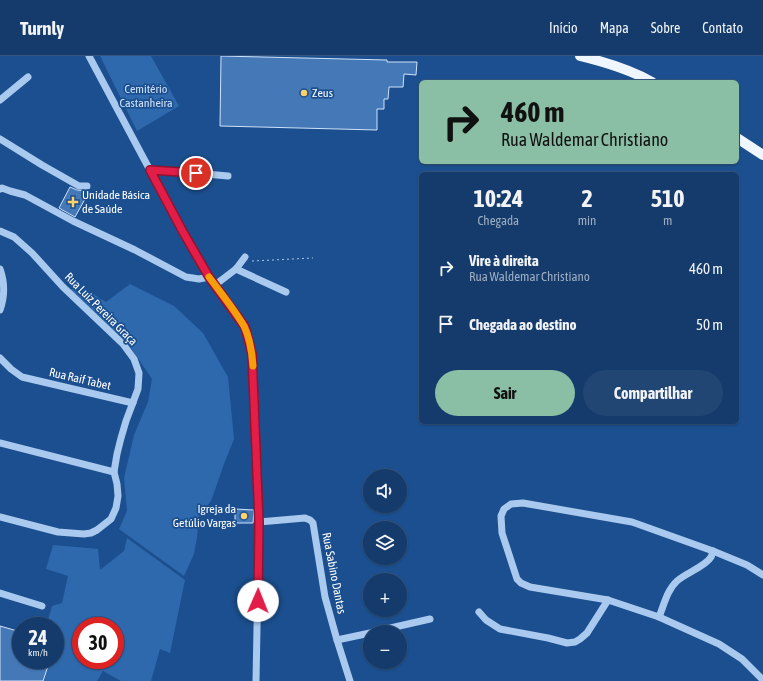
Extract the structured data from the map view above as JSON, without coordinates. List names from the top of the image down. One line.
{"streets":{"street":["Rua Luiz Pereira Graça","Rua Raif Tabet","Rua Sabino Dantas"]},"crossings":[["Rua Luiz Pereira Graça","Rua Raif Tabet"]],"parks":["Cemitério Castanheira"],"places":{"other":["Zeus","Igreja da Getúlio Vargas"],"health":["Unidade Básica de Saúde"]},"page":{"header":"Turnly","nav":["Início","Mapa","Sobre","Contato"],"turn":["460 m","Rua Waldemar Christiano"],"eta":["10:24","Chegada","2","min","510","m"],"list":[{"name":"Vire à direita","note":"Rua Waldemar Christiano","value":"460 m"},{"name":"Chegada ao destino","value":"50 m"}],"buttons":["Sair","Compartilhar"],"map_buttons":["+","−"],"speed":"24 km/h","limit":"30"}}
